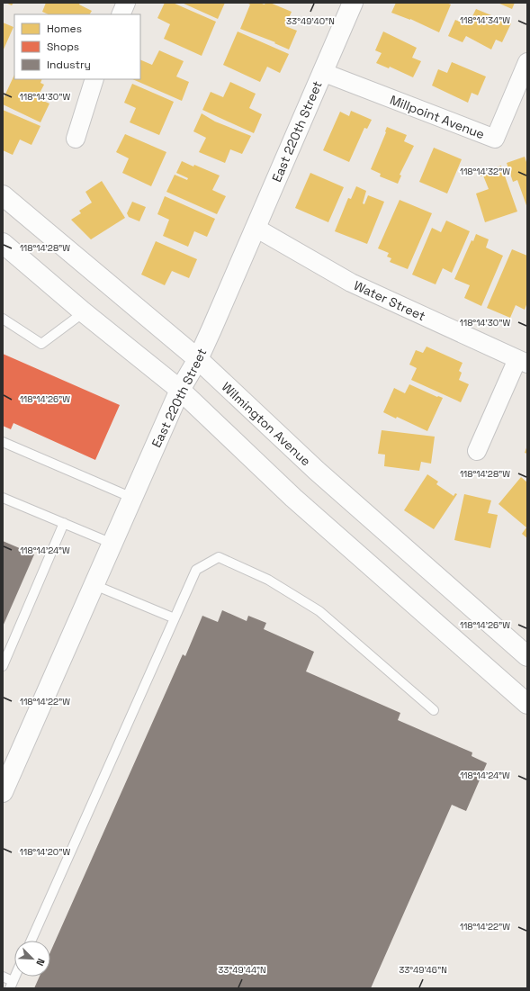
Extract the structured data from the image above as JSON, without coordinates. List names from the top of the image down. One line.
{"streets":{"main road":["East 220th Street","Wilmington Avenue"],"street":["Millpoint Avenue","Water Street"]},"crossings":[["Millpoint Avenue","East 220th Street"],["East 220th Street","Water Street"],["East 220th Street","Wilmington Avenue"]],"legend":["Homes","Shops","Industry"],"north":"bottom right","coordinates":["118°14'34\"W","33°49'40\"N","118°14'30\"W","118°14'32\"W","118°14'28\"W","118°14'26\"W","118°14'24\"W","118°14'22\"W","118°14'20\"W","33°49'44\"N","33°49'46\"N"]}
